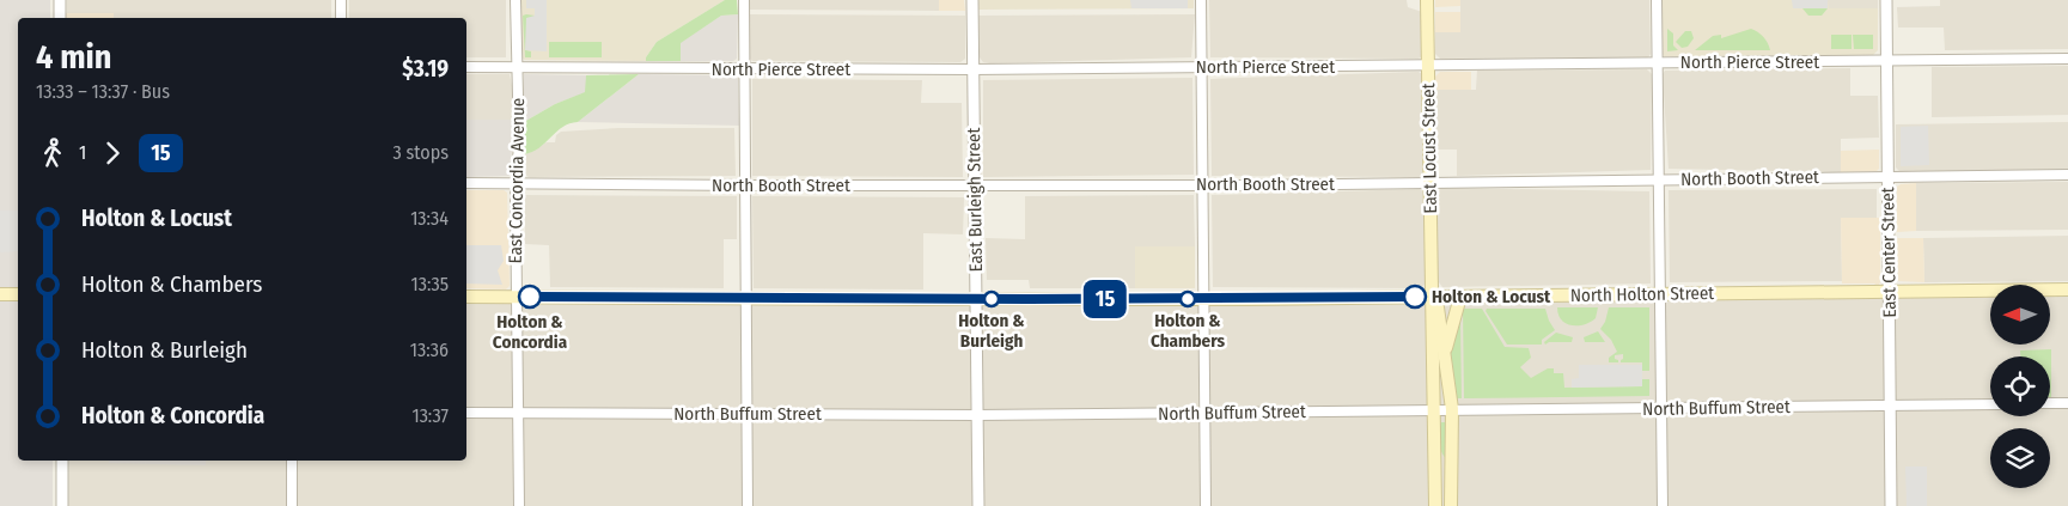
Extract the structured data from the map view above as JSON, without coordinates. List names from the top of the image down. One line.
{"streets":{"main road":["East Locust Street","North Holton Street"],"street":["North Pierce Street","North Booth Street","East Concordia Avenue","East Burleigh Street","East Center Street","North Buffum Street"]},"crossings":[["North Pierce Street","East Locust Street"],["North Pierce Street","East Concordia Avenue"],["North Pierce Street","East Burleigh Street"],["North Pierce Street","East Center Street"],["East Locust Street","North Booth Street"],["East Locust Street","North Holton Street"],["East Locust Street","North Buffum Street"],["North Booth Street","East Concordia Avenue"],["North Booth Street","East Burleigh Street"],["North Booth Street","East Center Street"],["East Concordia Avenue","North Holton Street"],["East Concordia Avenue","North Buffum Street"],["East Burleigh Street","North Holton Street"],["East Burleigh Street","North Buffum Street"],["East Center Street","North Holton Street"],["East Center Street","North Buffum Street"]],"places":["Holton & Concordia","Holton & Locust","Holton & Burleigh","Holton & Chambers"],"lines":["bus line 15"],"north":"left","page":{"on_map":"15","heading":["4 min","13:33 – 13:37 · Bus","$3.19"],"legs":["1","15","3 stops"],"list":[{"name":"Holton & Locust","value":"13:34"},{"name":"Holton & Chambers","value":"13:35"},{"name":"Holton & Burleigh","value":"13:36"},{"name":"Holton & Concordia","value":"13:37"}]}}
